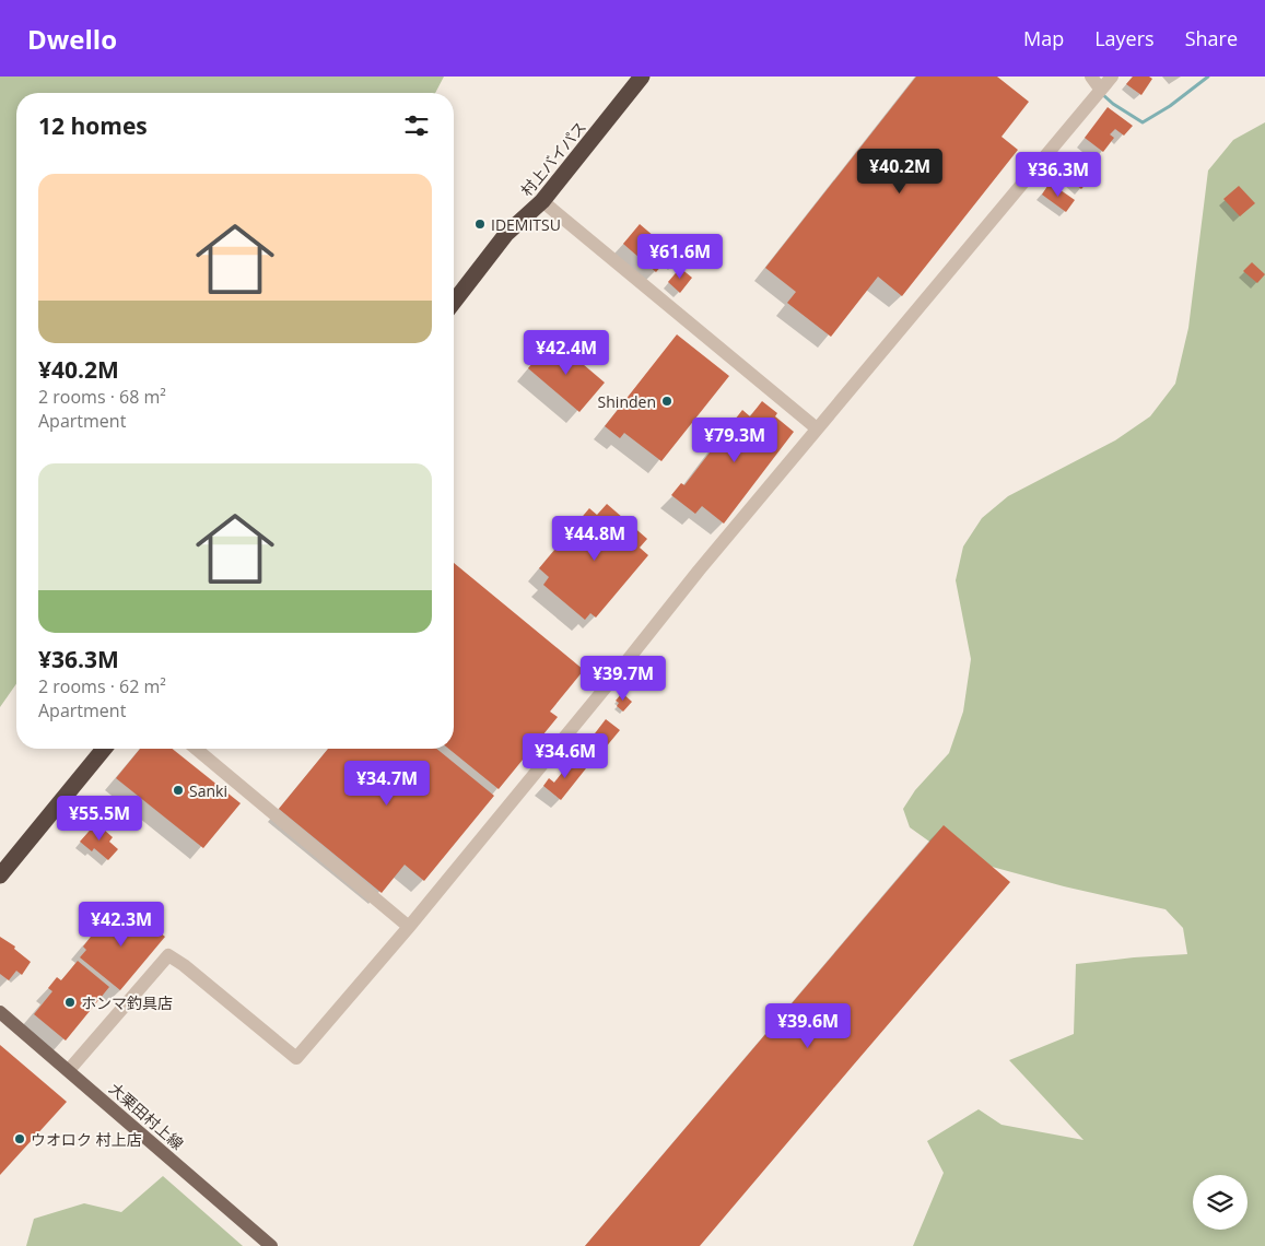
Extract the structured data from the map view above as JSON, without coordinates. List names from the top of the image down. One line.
{"streets":{"highway":["村上バイパス"],"main road":["大栗田村上線"]},"places":["IDEMITSU","Shinden","Sanki","ホンマ釣具店","ウオロク 村上店"],"page":{"header":"Dwello","nav":["Map","Layers","Share"],"heading":"12 homes","price":["¥40.2M","¥36.3M","¥61.6M","¥42.4M","¥79.3M","¥44.8M","¥39.7M","¥34.6M","¥34.7M","¥55.5M","¥42.3M","¥39.6M"],"list":[{"name":"¥40.2M","note":"2 rooms · 68 m² · Apartment"},{"name":"¥36.3M","note":"2 rooms · 62 m² · Apartment"}]}}
